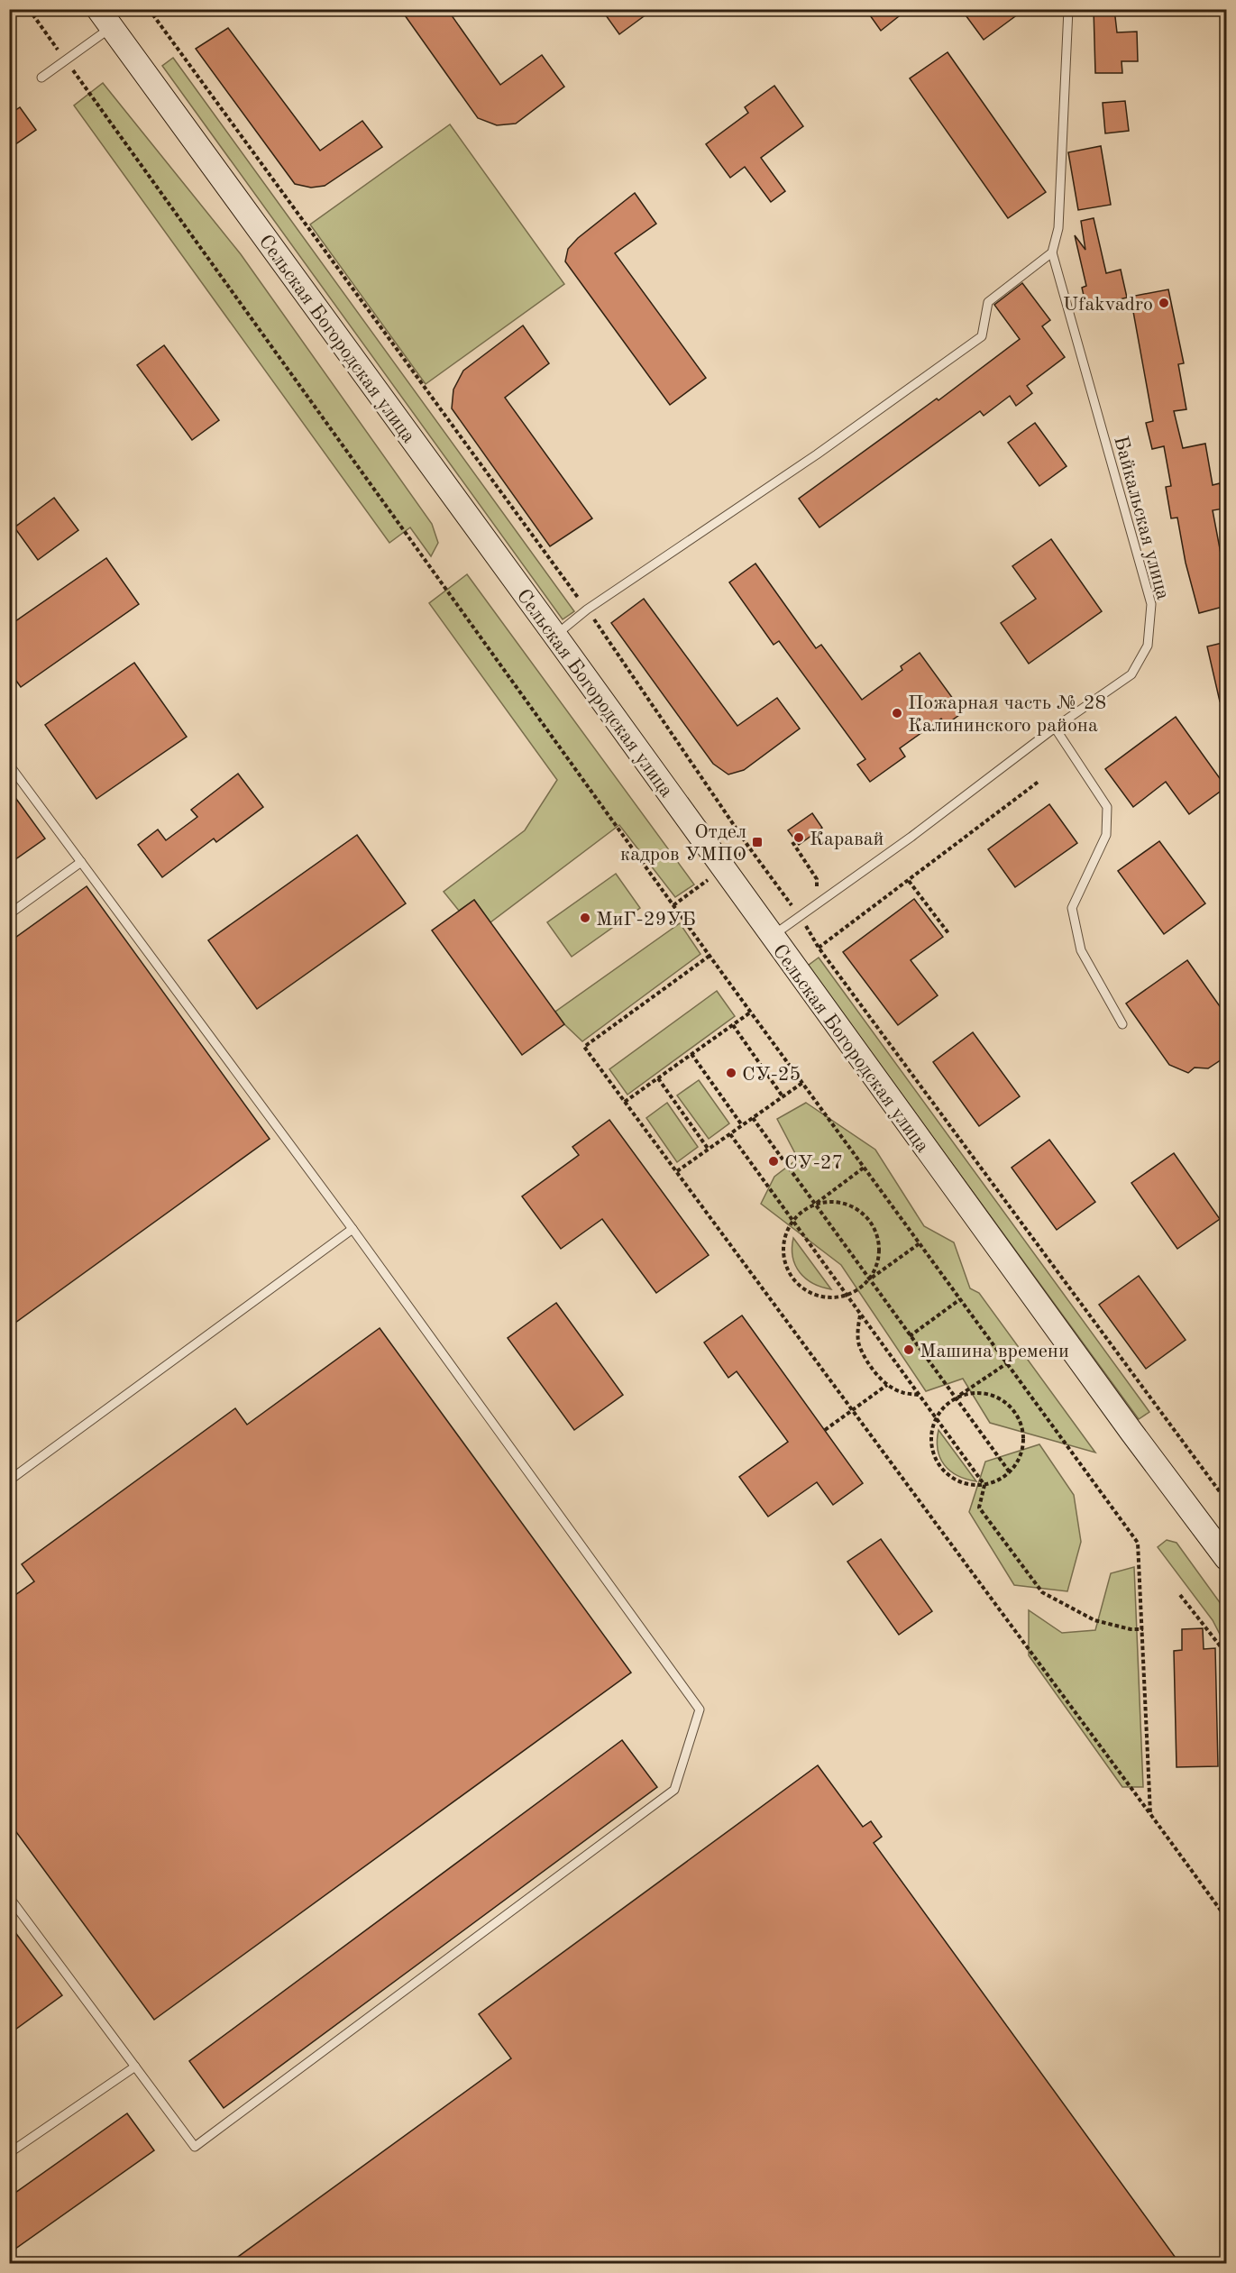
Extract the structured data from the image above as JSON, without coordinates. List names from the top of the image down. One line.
{"streets":{"main road":["Сельская Богородская улица"],"lane":["Байкальская улица"]},"crossings":[["Сельская Богородская улица","Байкальская улица"]],"places":{"other":["Ufakvadro","Пожарная часть № 28 Калининского района","Каравай","МиГ-29УБ","СУ-25","СУ-27","Машина времени"],"transit":["Отдел кадров УМПО"]}}
